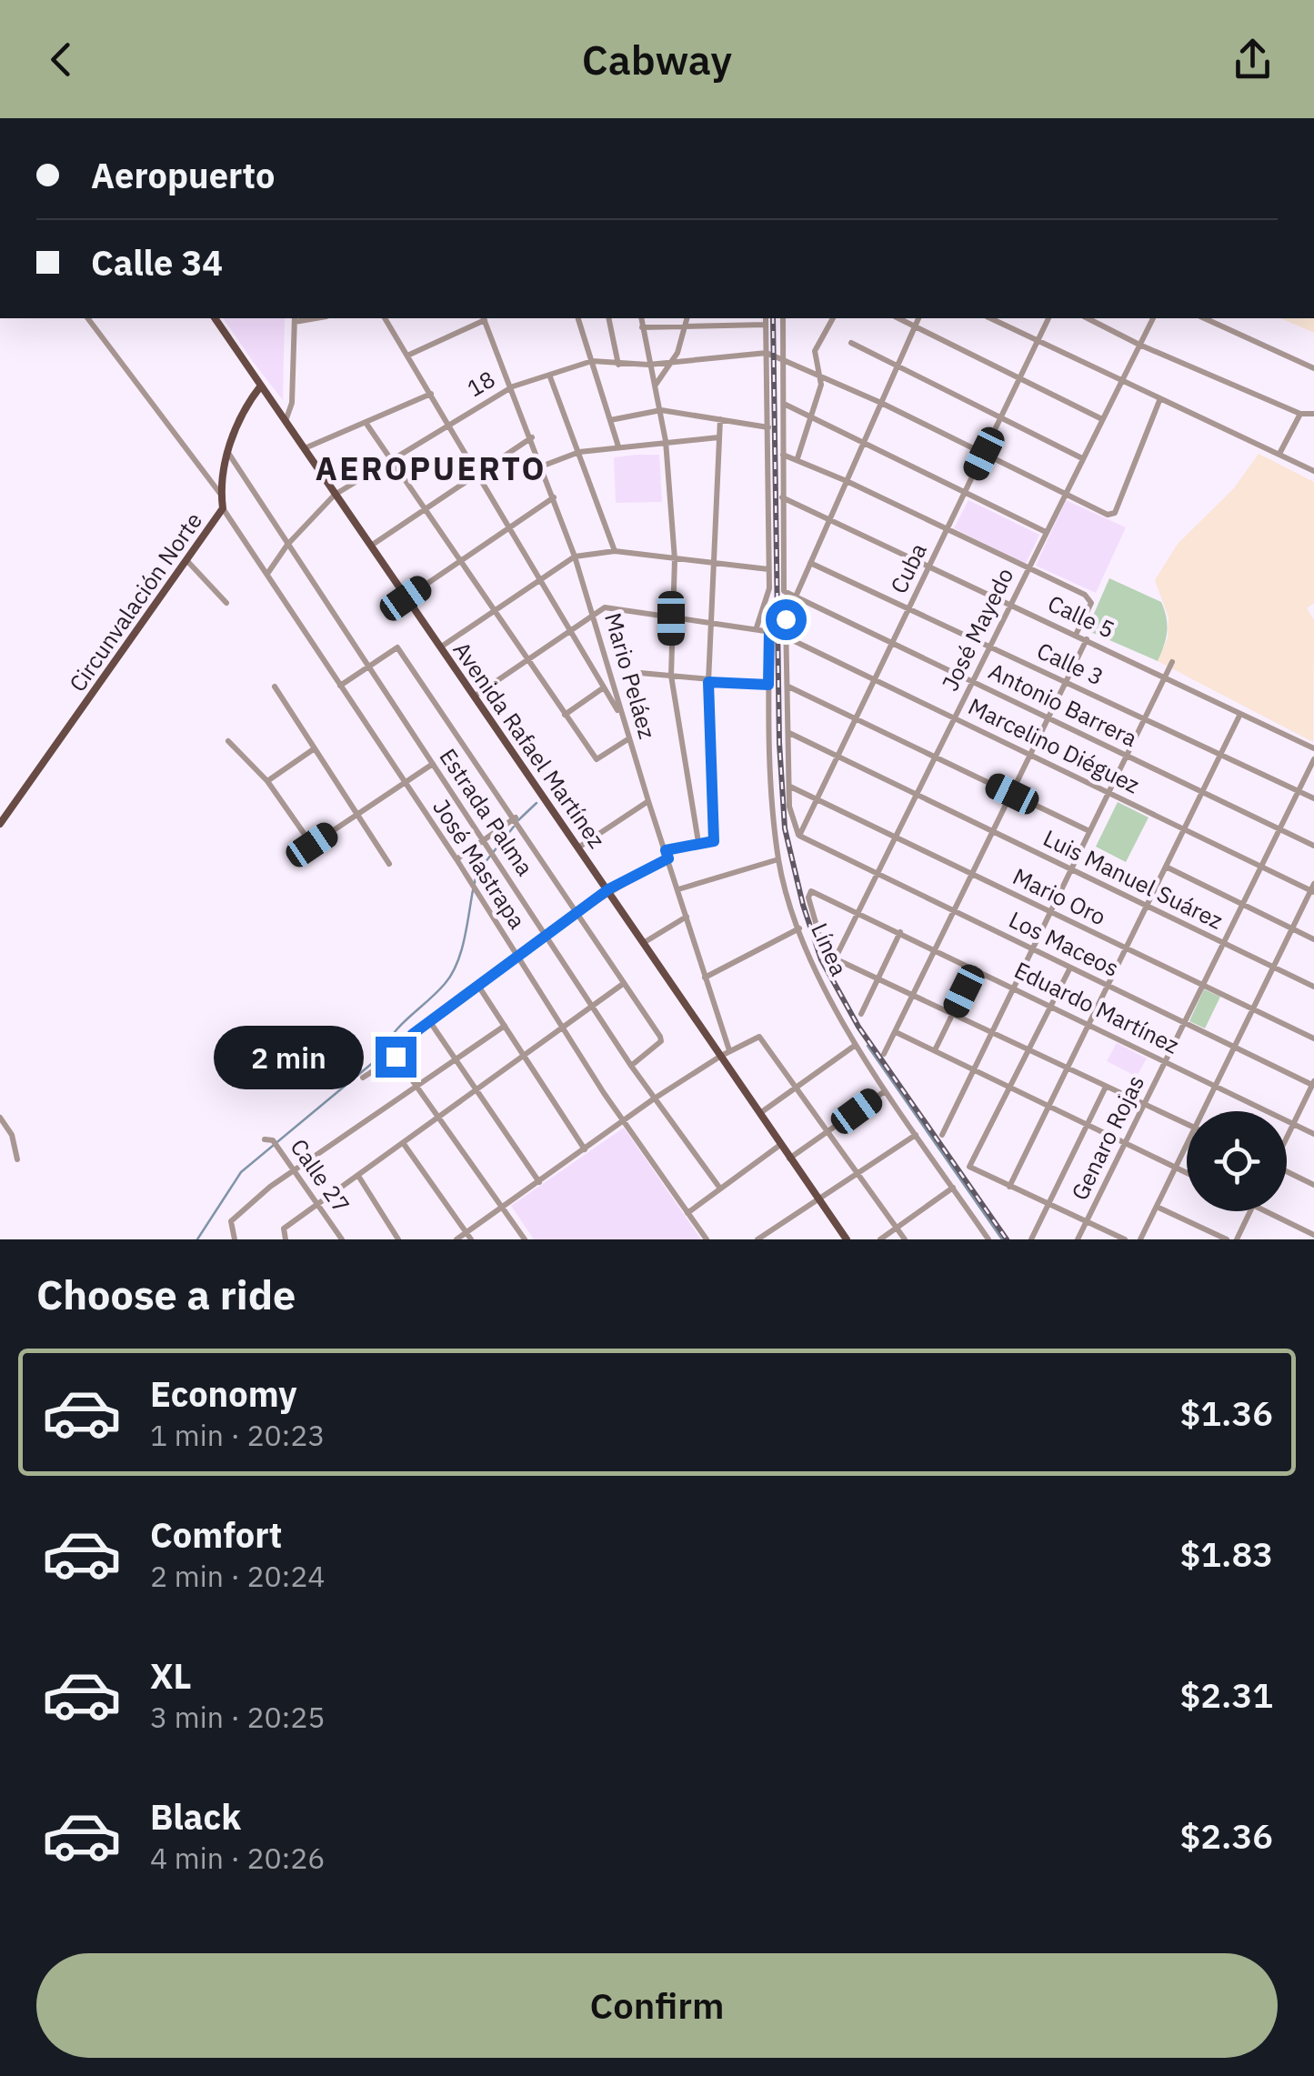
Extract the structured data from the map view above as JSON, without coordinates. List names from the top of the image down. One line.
{"streets":{"main road":["Circunvalación Norte","Avenida Rafael Martínez"],"street":["18","Cuba","Calle 5","José Mayedo","Calle 3","Mario Peláez","Antonio Barrera","Marcelino Diéguez","Estrada Palma","José Mastrapa","Luis Manuel Suárez","Mario Oro","Los Maceos","Línea","Eduardo Martínez","Genaro Rojas","Calle 27"]},"crossings":[["18","Mario Peláez"],["18","Avenida Rafael Martínez"],["18","Estrada Palma"],["18","José Mastrapa"],["Cuba","Calle 5"],["Cuba","Calle 3"],["Cuba","Antonio Barrera"],["Cuba","Marcelino Diéguez"],["Cuba","Luis Manuel Suárez"],["Cuba","Mario Oro"],["Cuba","Los Maceos"],["Circunvalación Norte","Avenida Rafael Martínez"],["Circunvalación Norte","Estrada Palma"],["Circunvalación Norte","José Mastrapa"],["Calle 5","José Mayedo"],["José Mayedo","Calle 3"],["José Mayedo","Antonio Barrera"],["José Mayedo","Marcelino Diéguez"],["José Mayedo","Luis Manuel Suárez"],["José Mayedo","Mario Oro"],["José Mayedo","Los Maceos"],["José Mayedo","Línea"],["José Mayedo","Eduardo Martínez"],["Calle 3","Genaro Rojas"],["Mario Peláez","Marcelino Diéguez"],["Antonio Barrera","Genaro Rojas"],["Marcelino Diéguez","Línea"],["Marcelino Diéguez","Genaro Rojas"],["Luis Manuel Suárez","Genaro Rojas"],["Mario Oro","Genaro Rojas"],["Los Maceos","Genaro Rojas"],["Línea","Eduardo Martínez"],["Eduardo Martínez","Genaro Rojas"]],"districts":["AEROPUERTO"],"page":{"header":"Cabway","banner":["Aeropuerto","Calle 34"],"bubble":"2 min","heading":"Choose a ride","list":[{"name":"Economy","note":"1 min · 20:23","value":"$1.36"},{"name":"Comfort","note":"2 min · 20:24","value":"$1.83"},{"name":"XL","note":"3 min · 20:25","value":"$2.31"},{"name":"Black","note":"4 min · 20:26","value":"$2.36"}],"buttons":"Confirm"}}
